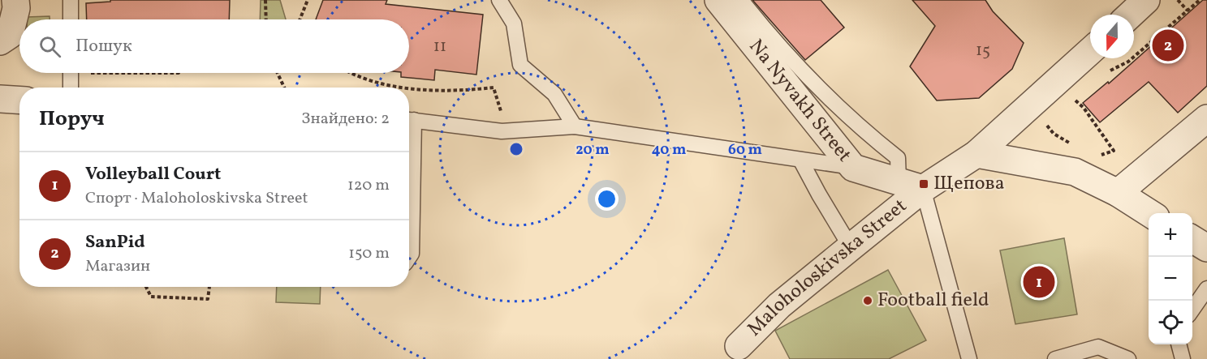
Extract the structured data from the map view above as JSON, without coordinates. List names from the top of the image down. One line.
{"streets":{"street":["Na Nyvakh Street","Maloholoskivska Street"]},"crossings":[["Na Nyvakh Street","Maloholoskivska Street"]],"places":{"transit":["Щепова"],"other":["Football field"]},"house_numbers":["11","15"],"north":"bottom","page":{"search":"Пошук","pins":["2","1"],"heading":["Поруч","Знайдено: 2"],"list":[{"mark":"1","name":"Volleyball Court","note":"Спорт · Maloholoskivska Street","value":"120 m"},{"mark":"2","name":"SanPid","note":"Магазин","value":"150 m"}],"map_buttons":["+","−"]},"rings":["20 m","40 m","60 m"]}
